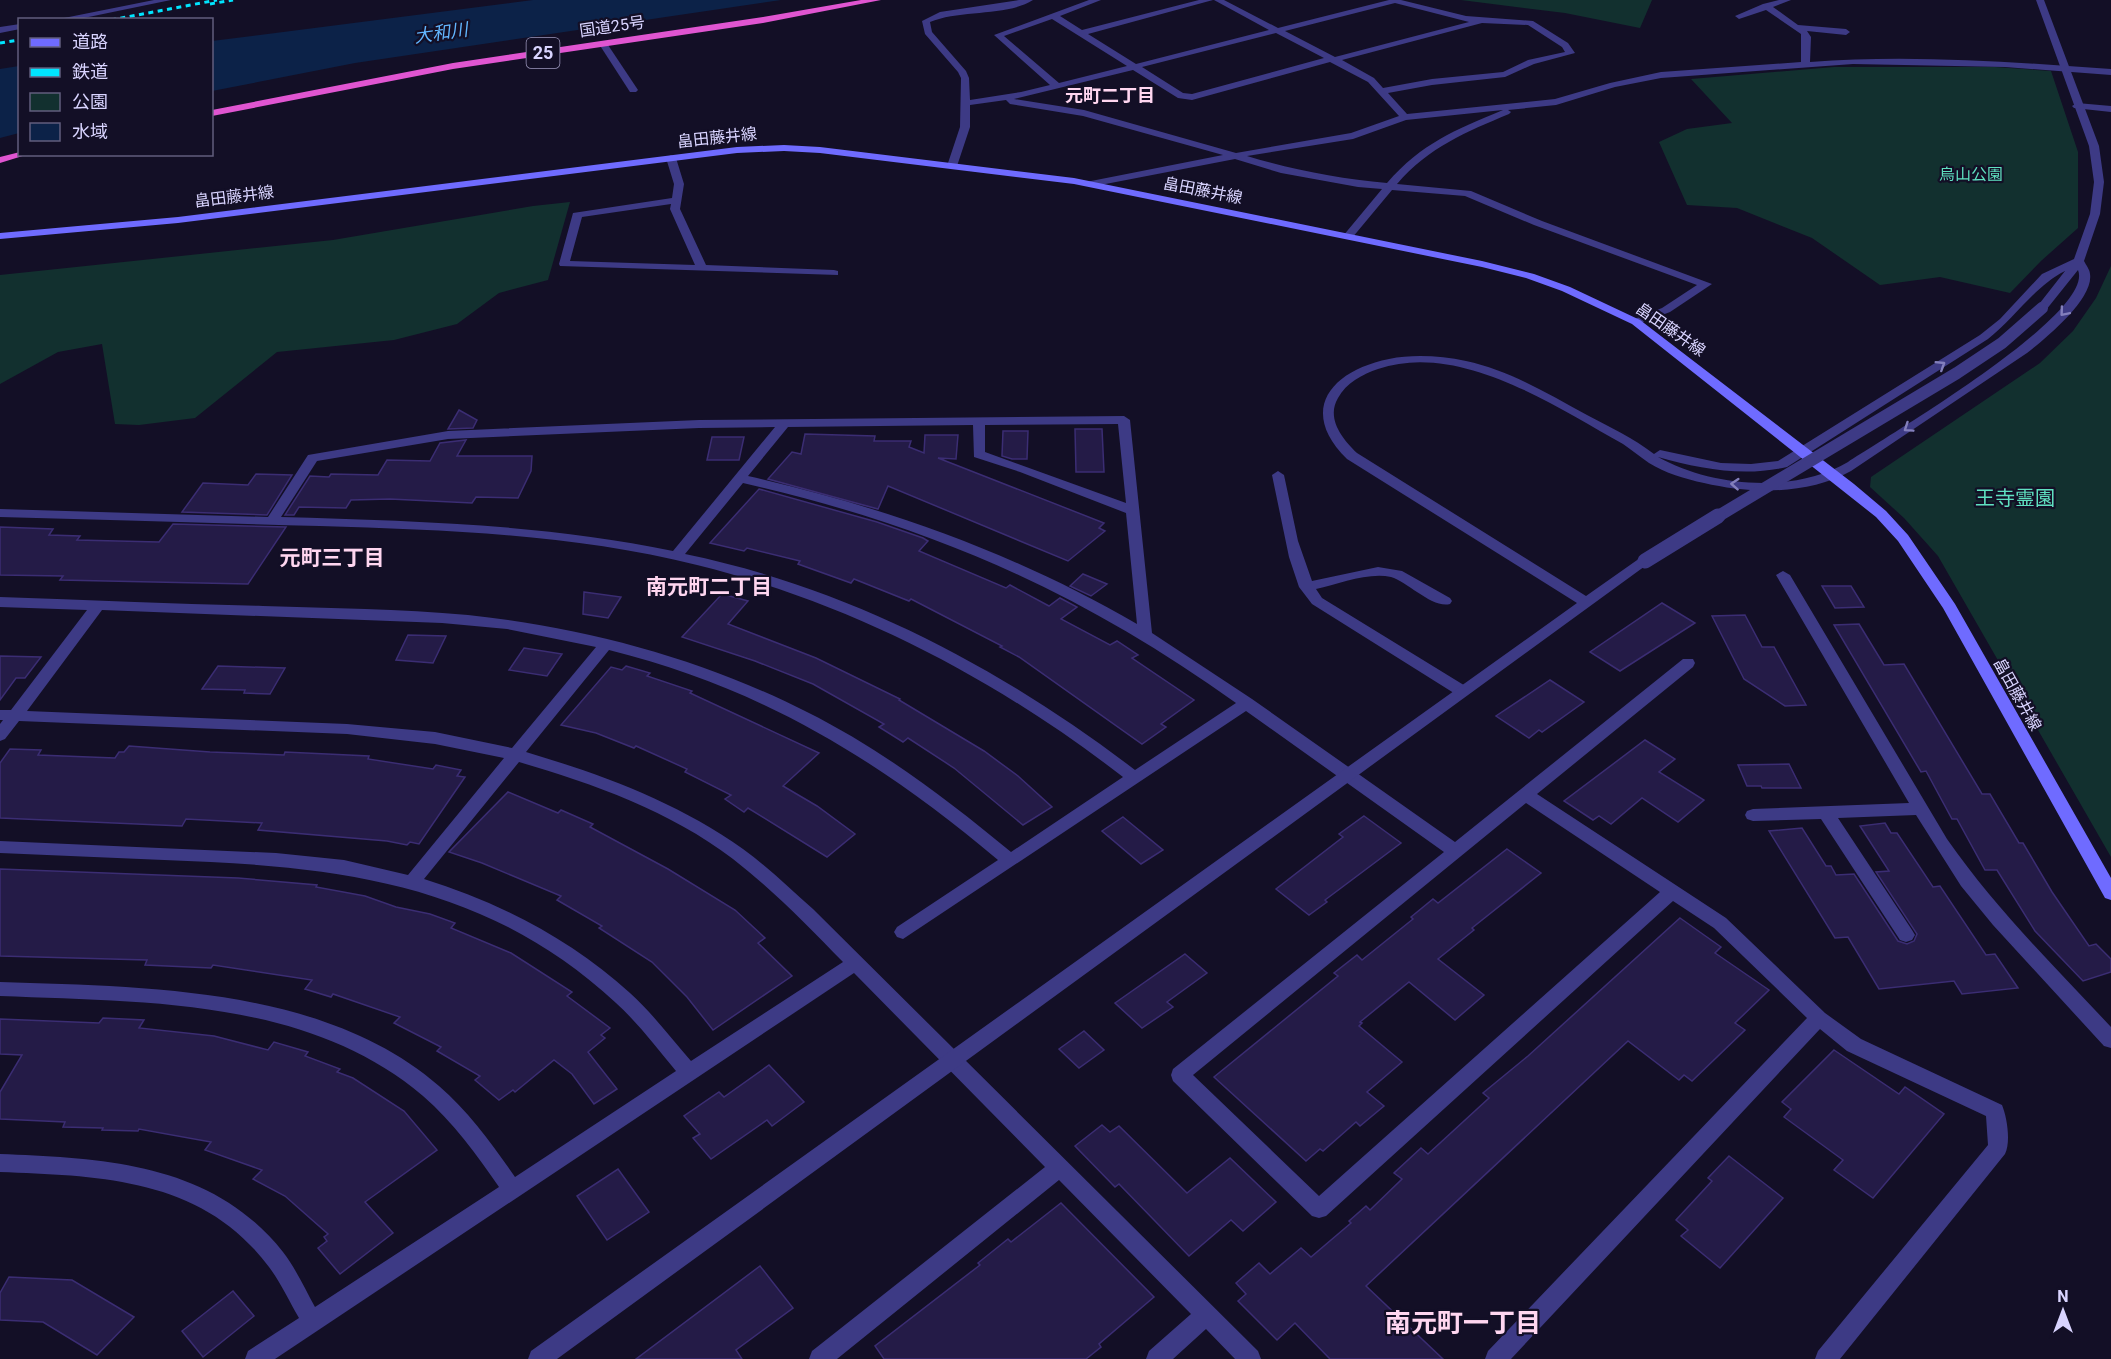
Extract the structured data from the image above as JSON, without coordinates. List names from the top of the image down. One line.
{"streets":{"highway":["国道25号","25"],"main road":["畠田藤井線"]},"districts":["元町二丁目","元町三丁目","南元町二丁目","南元町一丁目"],"water":["大和川"],"parks":["烏山公園","王寺霊園"],"legend":["道路","鉄道","公園","水域"],"north":"top"}
